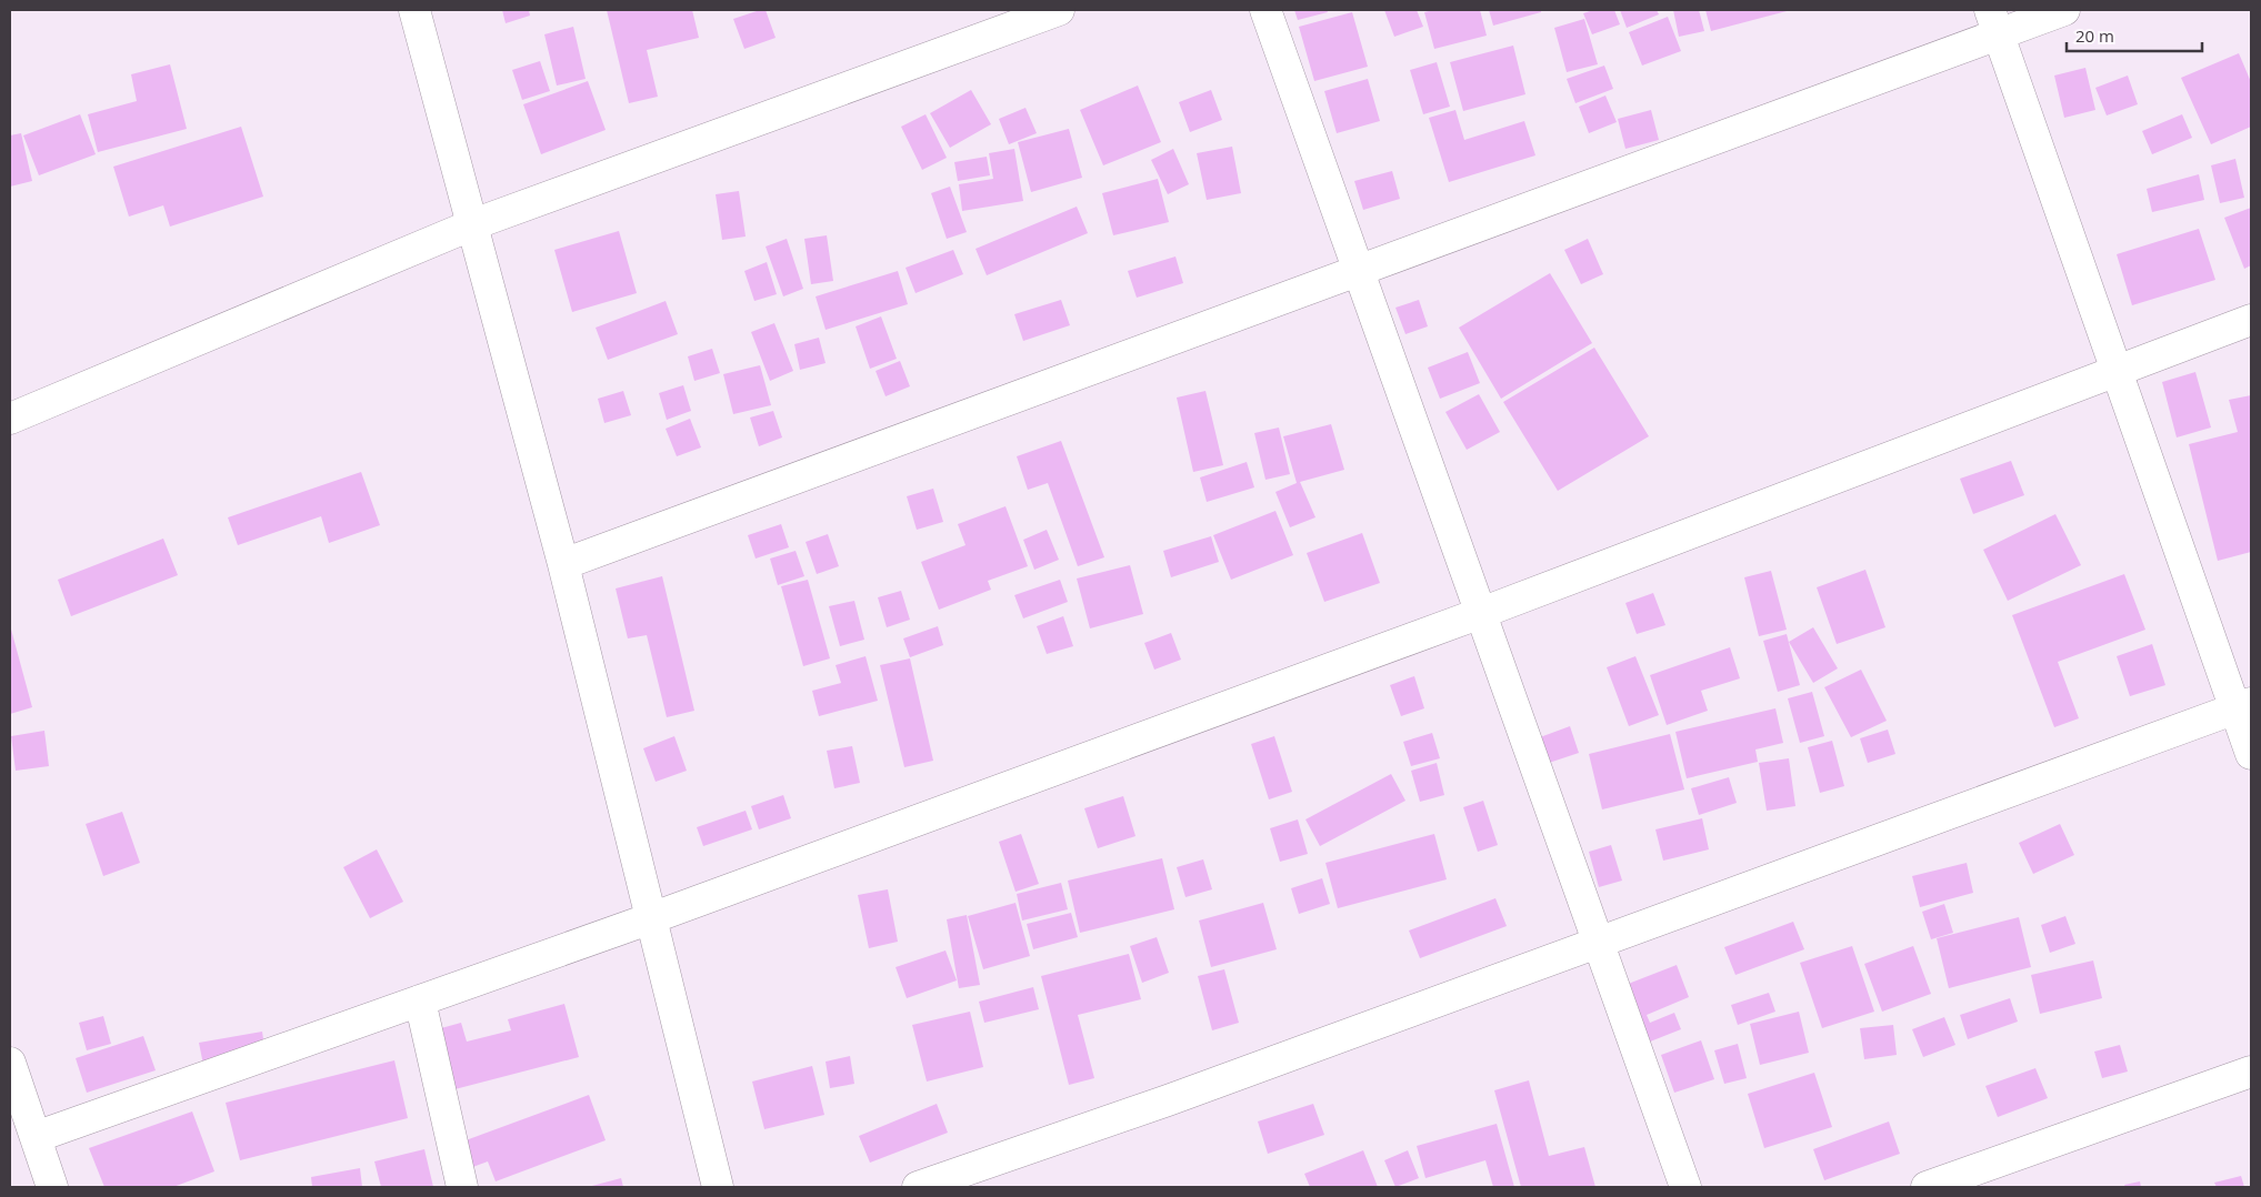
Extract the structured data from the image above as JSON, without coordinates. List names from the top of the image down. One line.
{"scale_bar":"20 m"}
